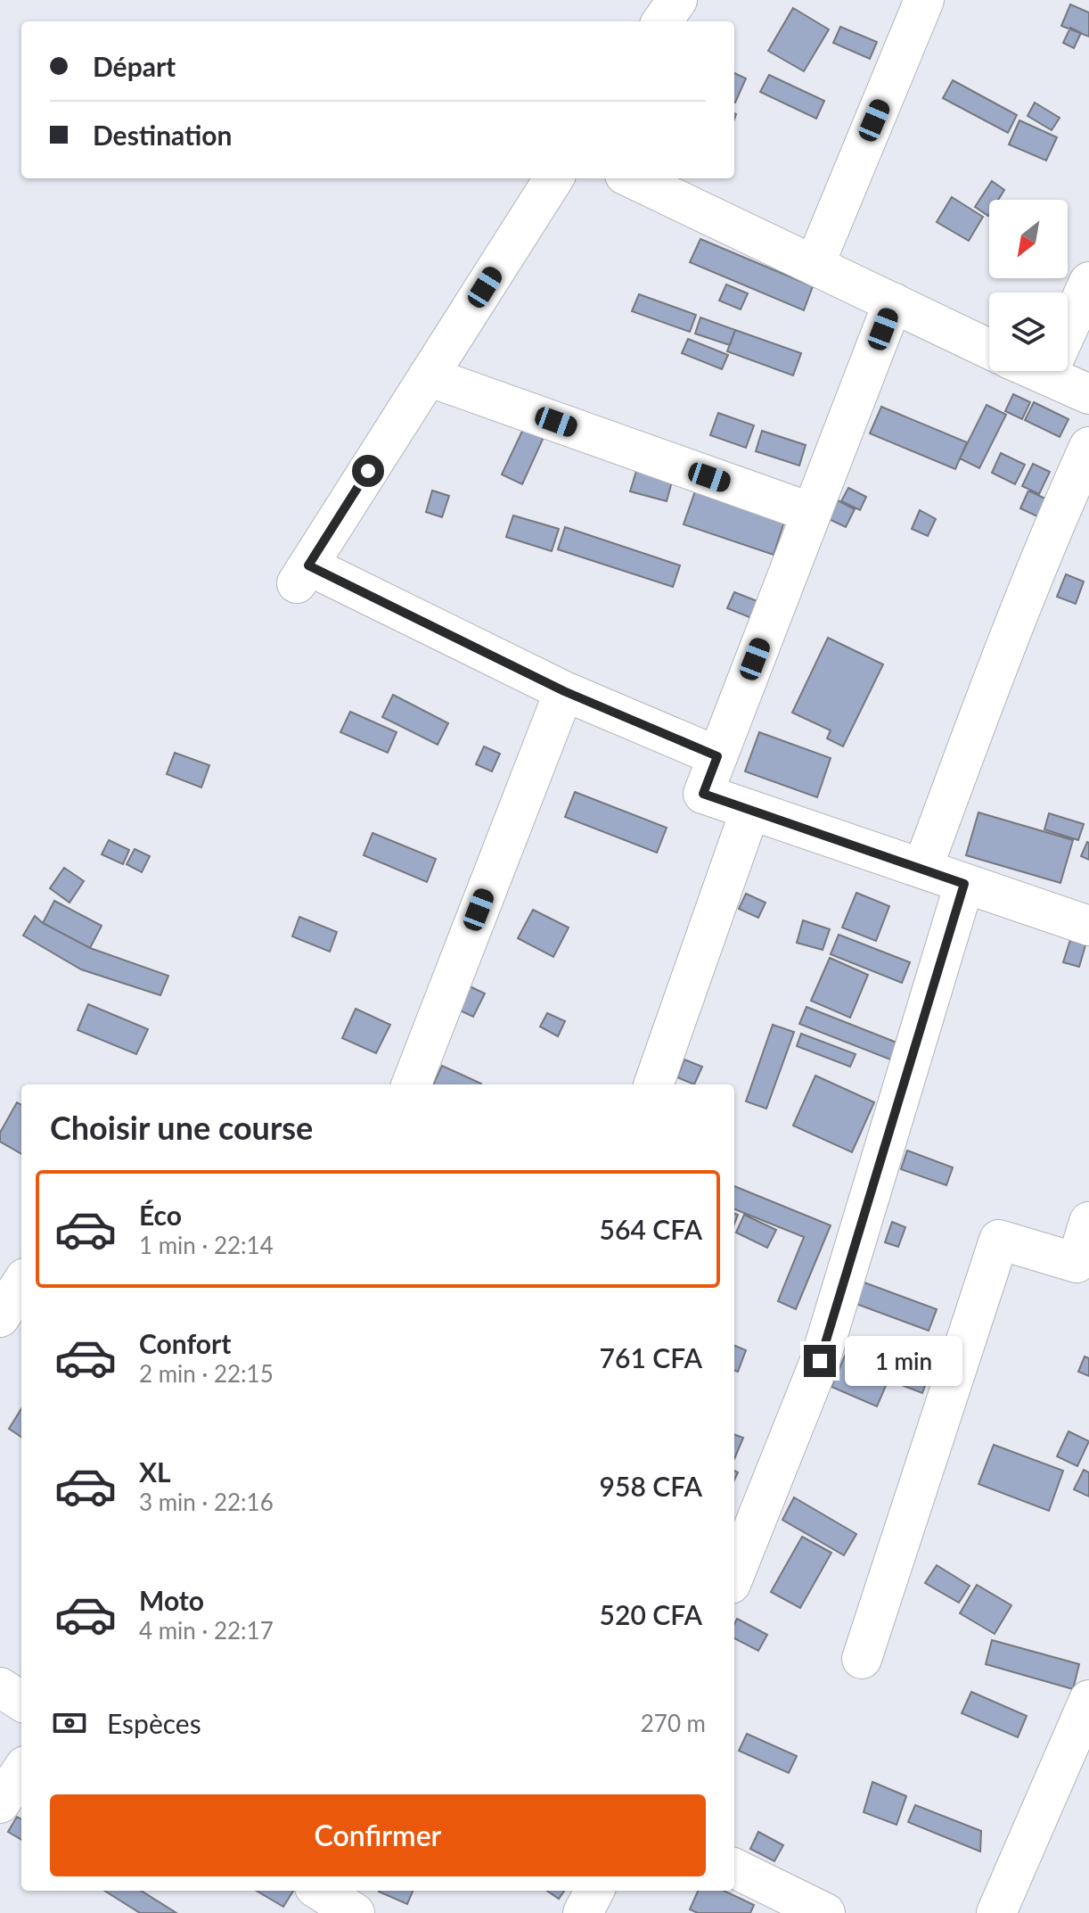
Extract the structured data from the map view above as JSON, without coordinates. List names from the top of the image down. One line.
{"north":"bottom left","page":{"banner":["Départ","Destination"],"heading":"Choisir une course","list":[{"name":"Éco","note":"1 min · 22:14","value":"564 CFA"},{"name":"Confort","note":"2 min · 22:15","value":"761 CFA"},{"name":"XL","note":"3 min · 22:16","value":"958 CFA"},{"name":"Moto","note":"4 min · 22:17","value":"520 CFA"}],"bubble":"1 min","pay":["Espèces","270 m"],"buttons":"Confirmer"}}
